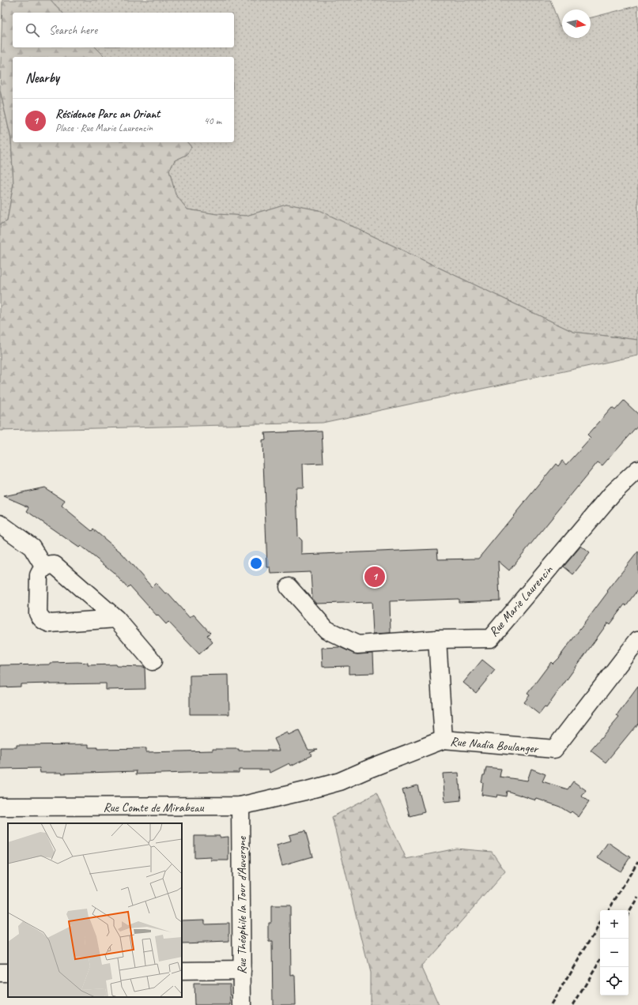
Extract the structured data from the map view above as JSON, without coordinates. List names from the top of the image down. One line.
{"streets":{"street":["Rue Marie Laurencin","Rue Nadia Boulanger","Rue Comte de Mirabeau","Rue Théophile la Tour d'Auvergne"]},"crossings":[["Rue Nadia Boulanger","Rue Comte de Mirabeau"],["Rue Comte de Mirabeau","Rue Théophile la Tour d'Auvergne"]],"north":"right","page":{"search":"Search here","heading":"Nearby","list":[{"mark":"1","name":"Résidence Parc an Oriant","note":"Place · Rue Marie Laurencin","value":"40 m"}],"pins":"1","map_buttons":["+","−"]}}
